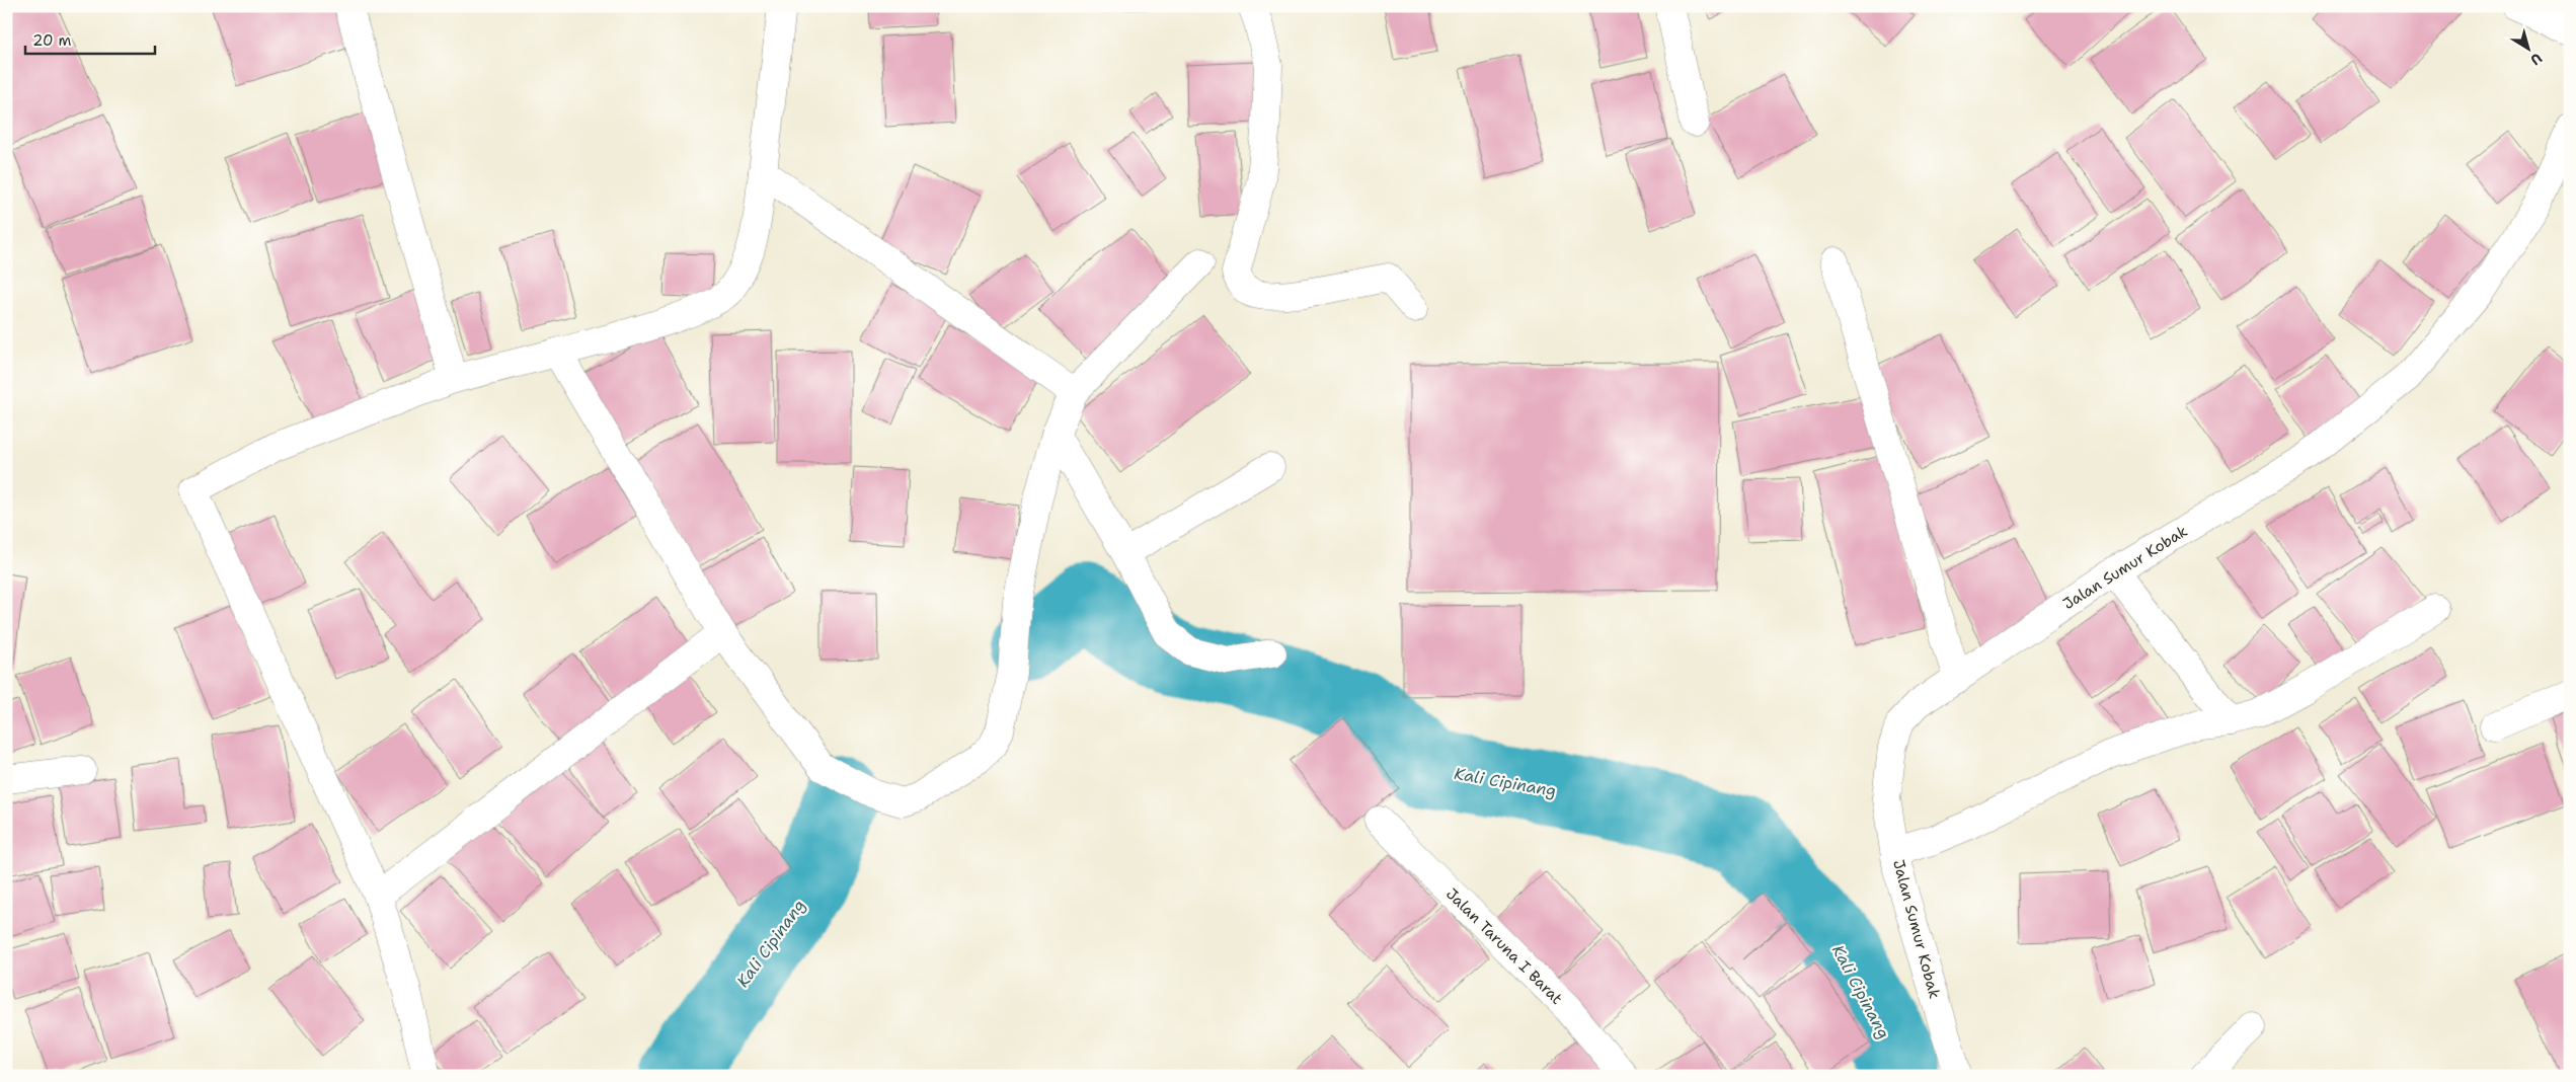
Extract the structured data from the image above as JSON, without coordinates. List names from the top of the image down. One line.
{"streets":{"street":["Jalan Sumur Kobak","Jalan Taruna I Barat"]},"water":["Kali Cipinang"],"scale_bar":"20 m","north":"bottom right"}
